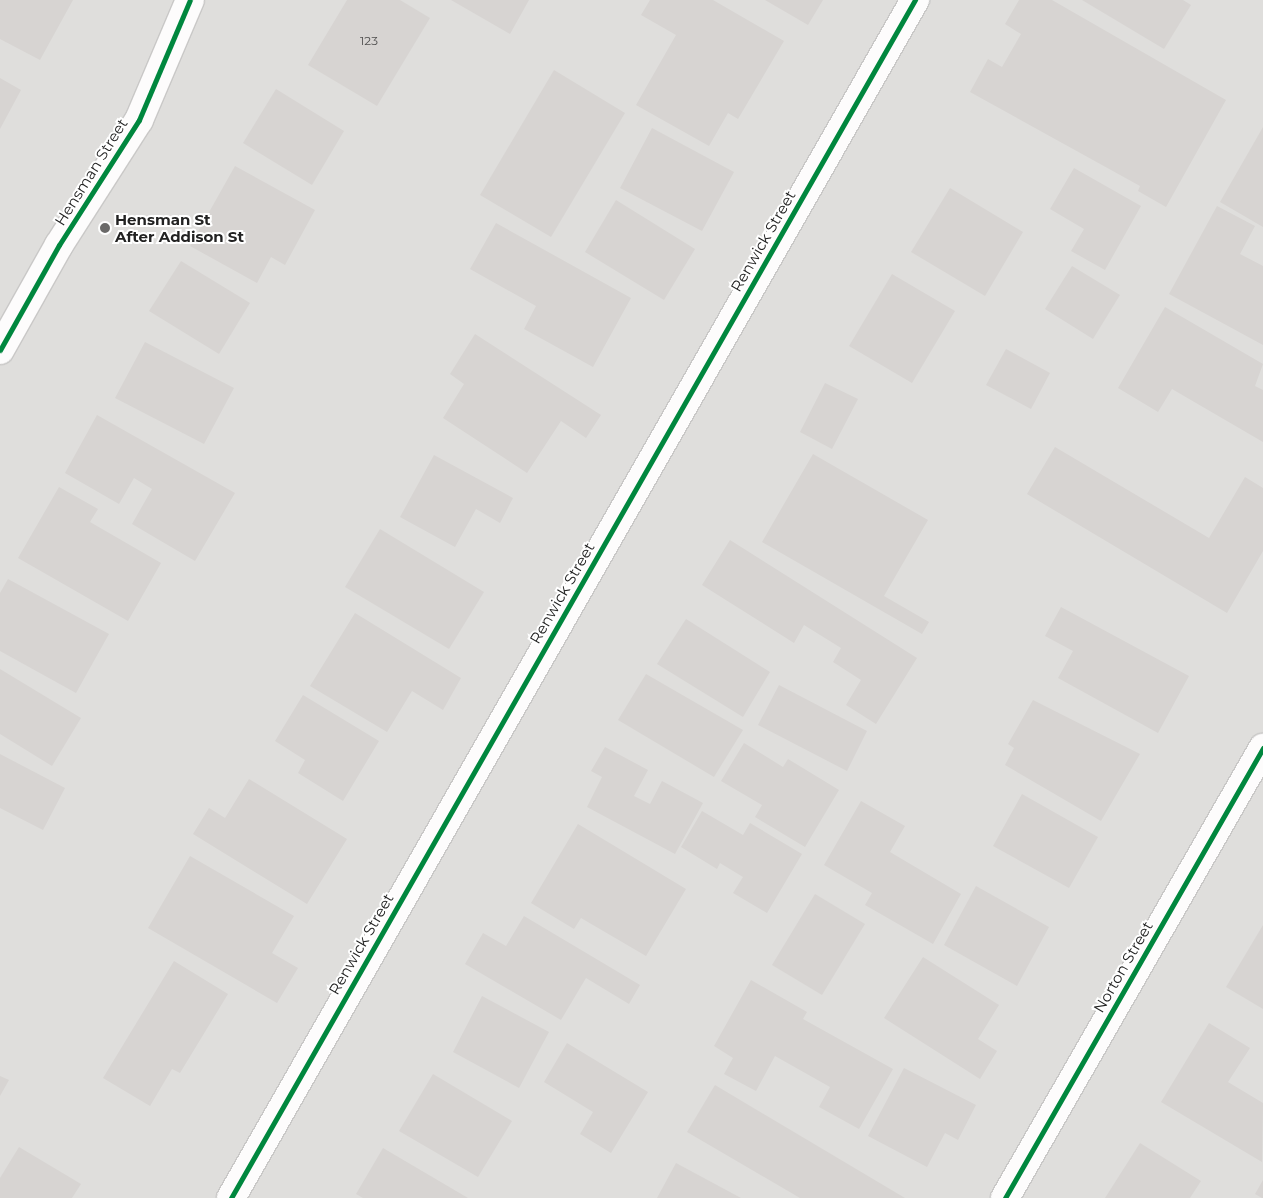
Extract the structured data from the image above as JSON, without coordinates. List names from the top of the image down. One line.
{"streets":{"street":["Hensman Street","Renwick Street","Norton Street"]},"places":["Hensman St After Addison St"],"house_numbers":["123"]}
